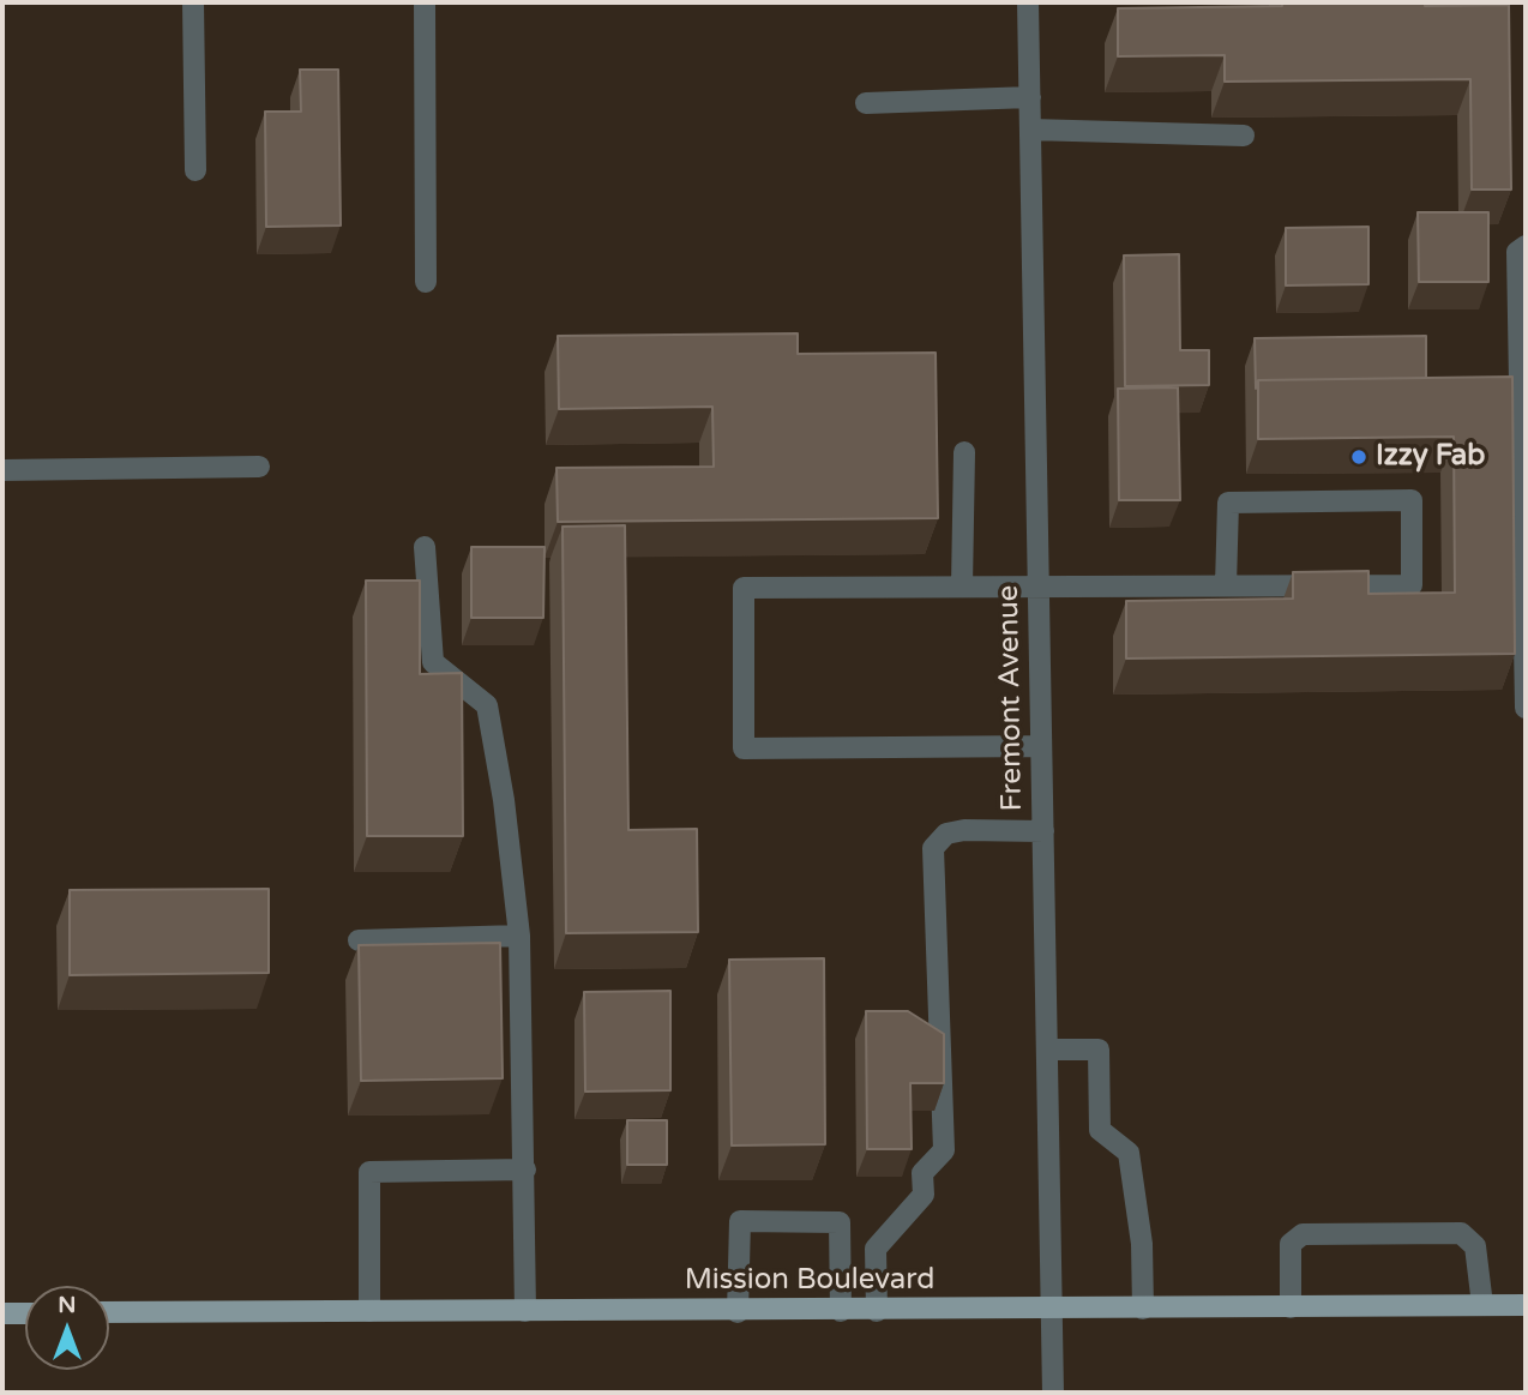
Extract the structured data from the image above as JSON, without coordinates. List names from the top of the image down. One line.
{"streets":{"main road":["Mission Boulevard"],"street":["Fremont Avenue"]},"crossings":[["Fremont Avenue","Mission Boulevard"]],"places":["Izzy Fab"],"north":"top"}
